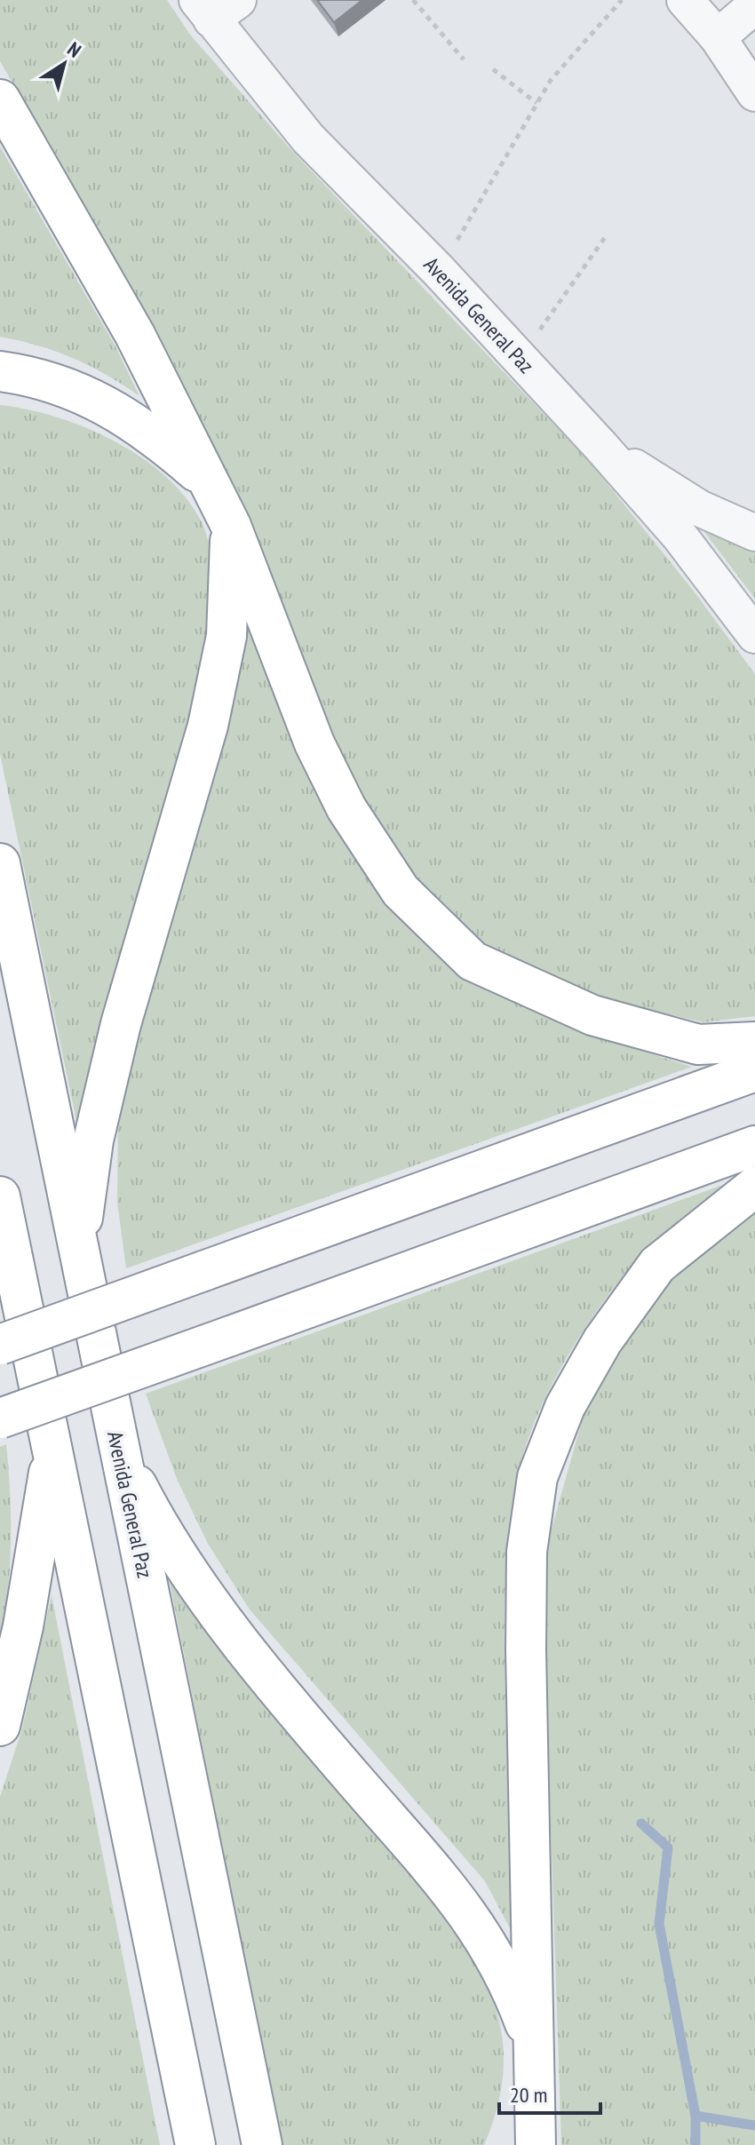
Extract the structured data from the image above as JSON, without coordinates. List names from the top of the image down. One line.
{"streets":{"highway":["Avenida General Paz"]},"scale_bar":"20 m","north":"top right"}
